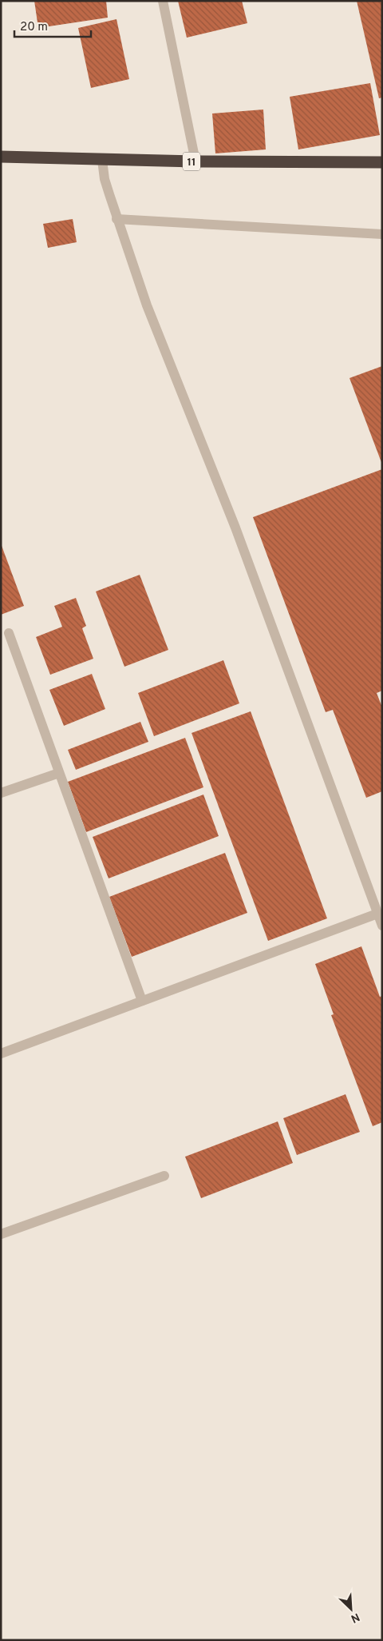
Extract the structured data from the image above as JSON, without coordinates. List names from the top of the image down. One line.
{"streets":{"highway":["11"]},"scale_bar":"20 m","north":"bottom right"}
